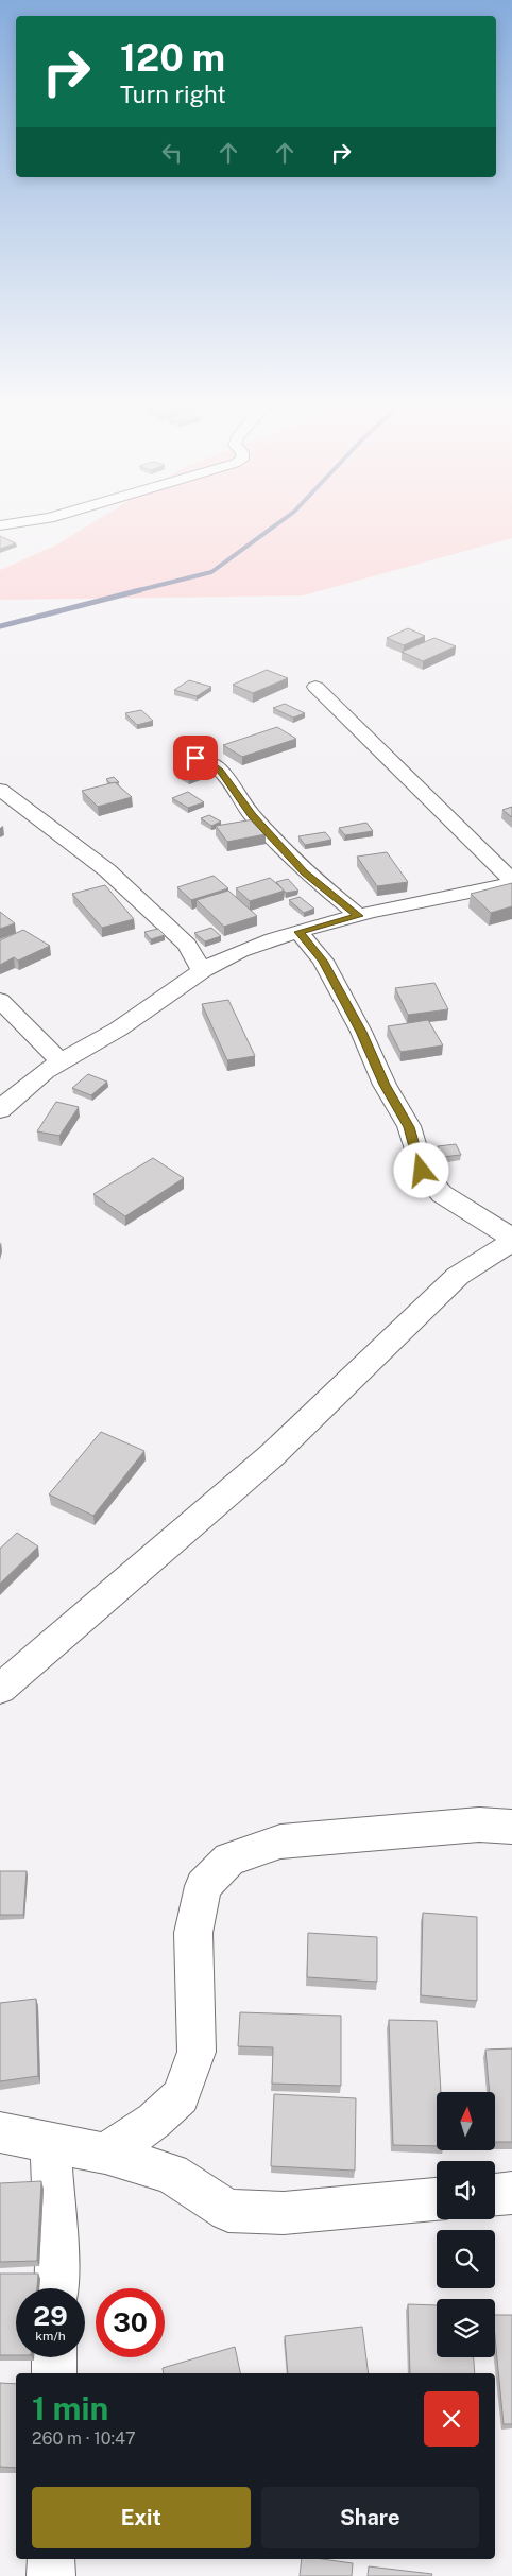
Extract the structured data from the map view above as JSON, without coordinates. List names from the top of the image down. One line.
{"north":"top","page":{"turn":["120 m","Turn right"],"speed":"29 km/h","limit":"30","heading":["1 min","260 m · 10:47"],"buttons":["Exit","Share"]}}
